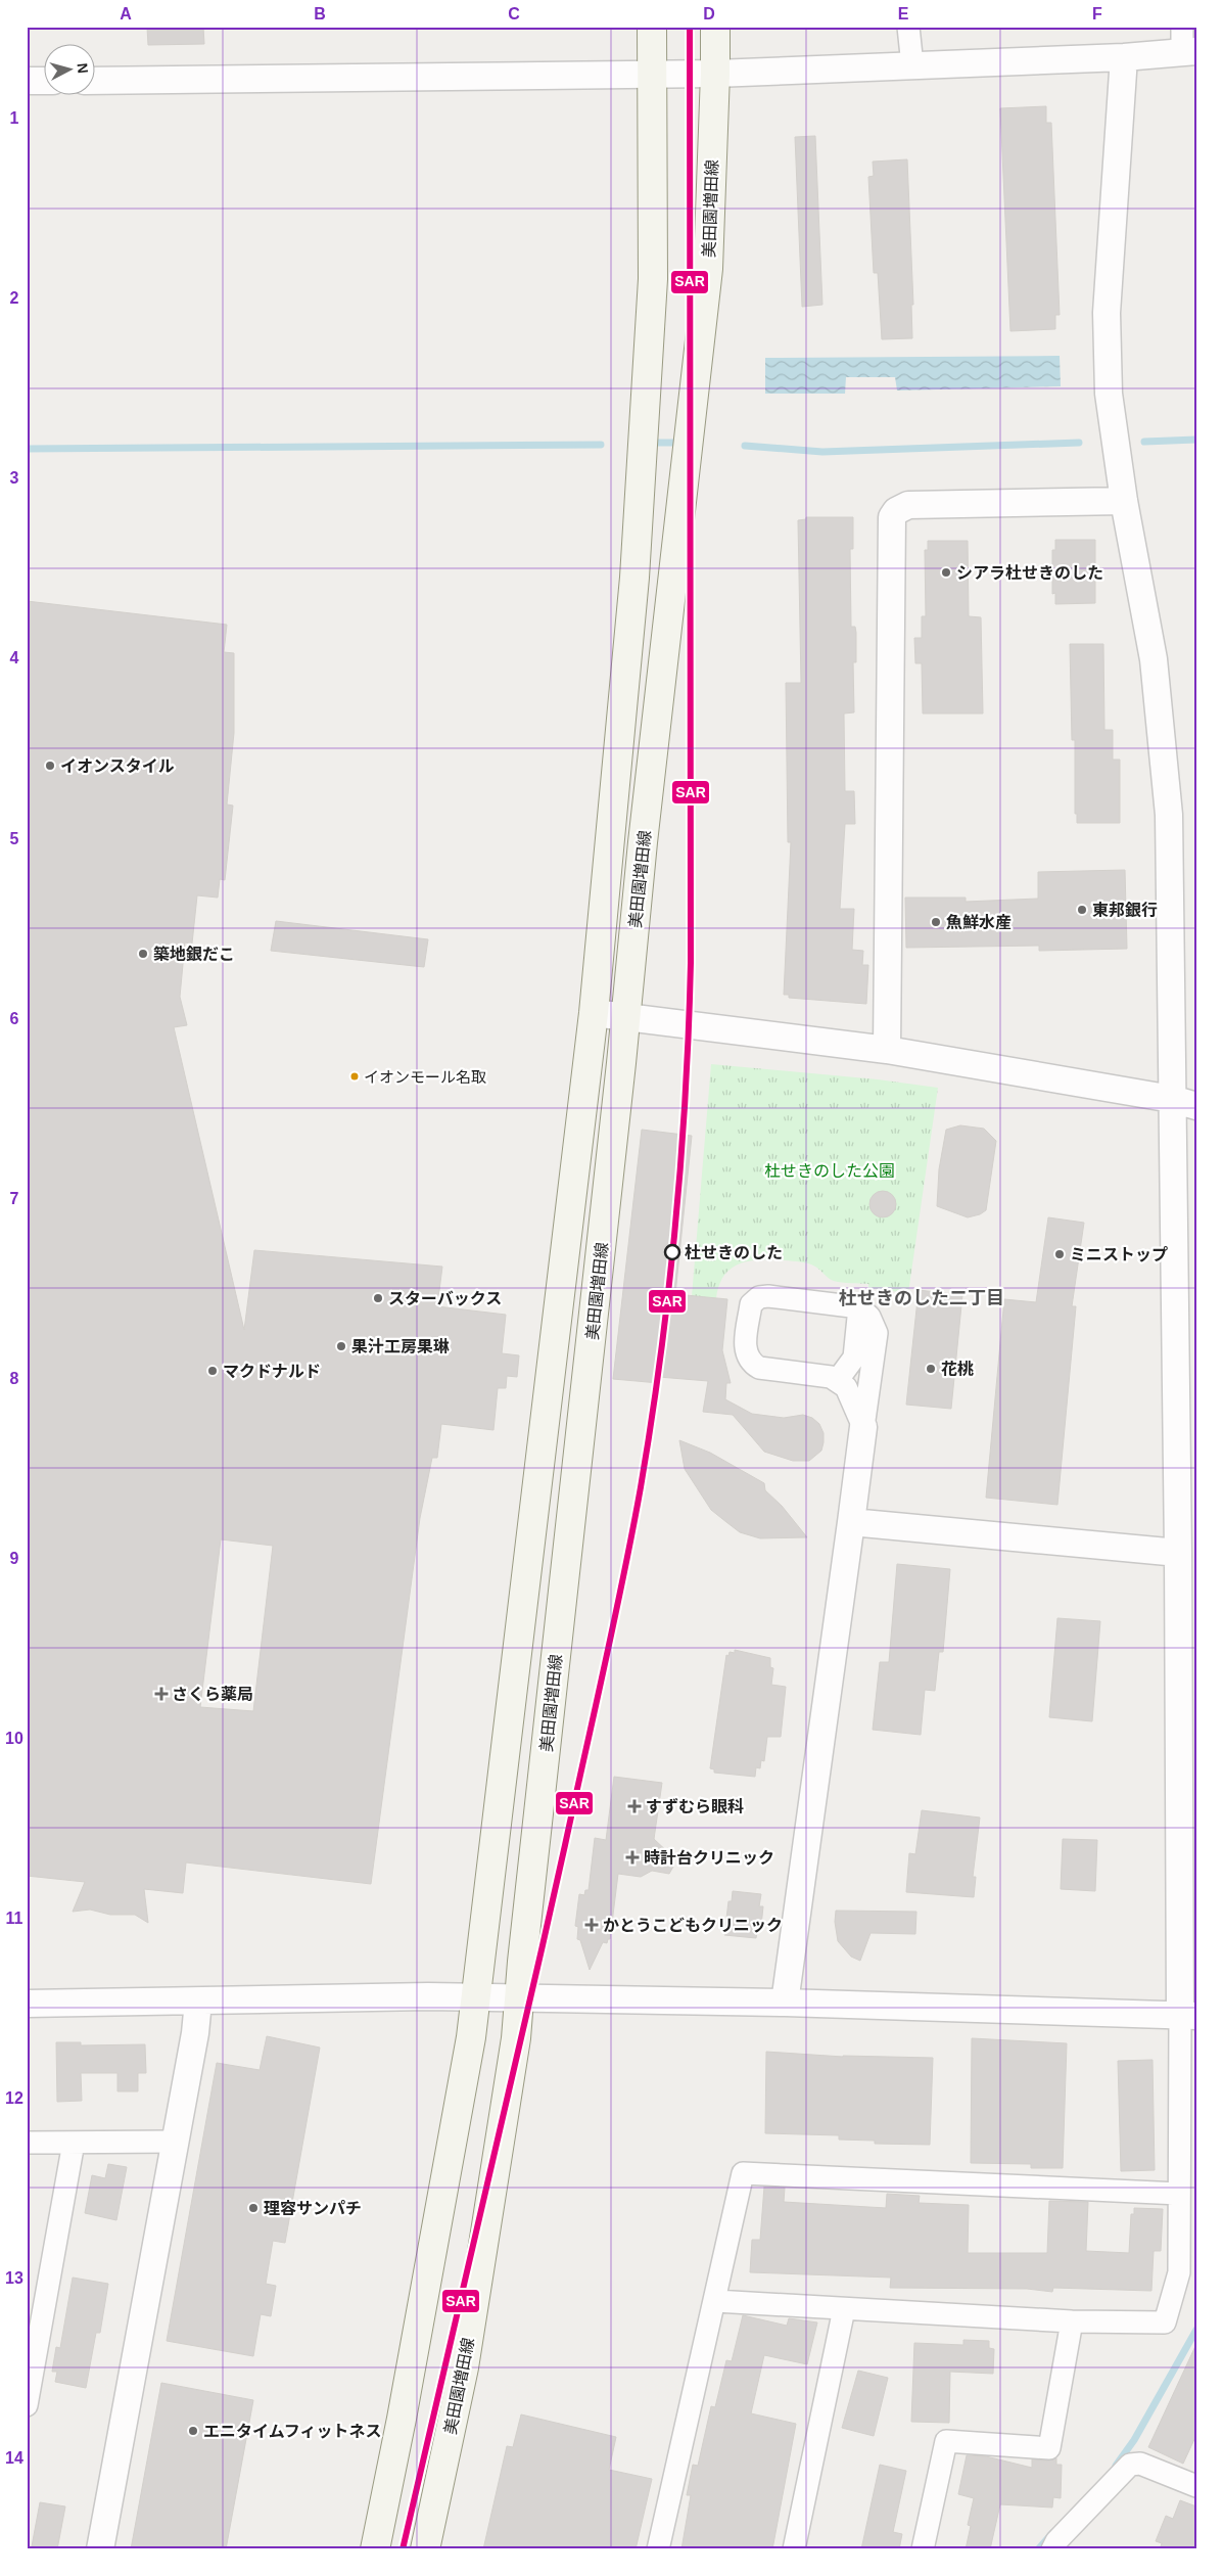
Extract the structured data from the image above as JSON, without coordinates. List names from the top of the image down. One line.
{"streets":{"main road":["美田園増田線"]},"districts":["杜せきのした二丁目"],"parks":["杜せきのした公園"],"places":{"other":["シアラ杜せきのした","イオンスタイル","東邦銀行","魚鮮水産","築地銀だこ","イオンモール名取","杜せきのした","ミニストップ","スターバックス","果汁工房果琳","花桃","マクドナルド","理容サンパチ","エニタイムフィットネス"],"health":["さくら薬局","すずむら眼科","時計台クリニック","かとうこどもクリニック"]},"lines":["transit line SAR"],"north":"right","grid":{"columns":["A","B","C","D","E","F"],"rows":["1","2","3","4","5","6","7","8","9","10","11","12","13","14"]}}
